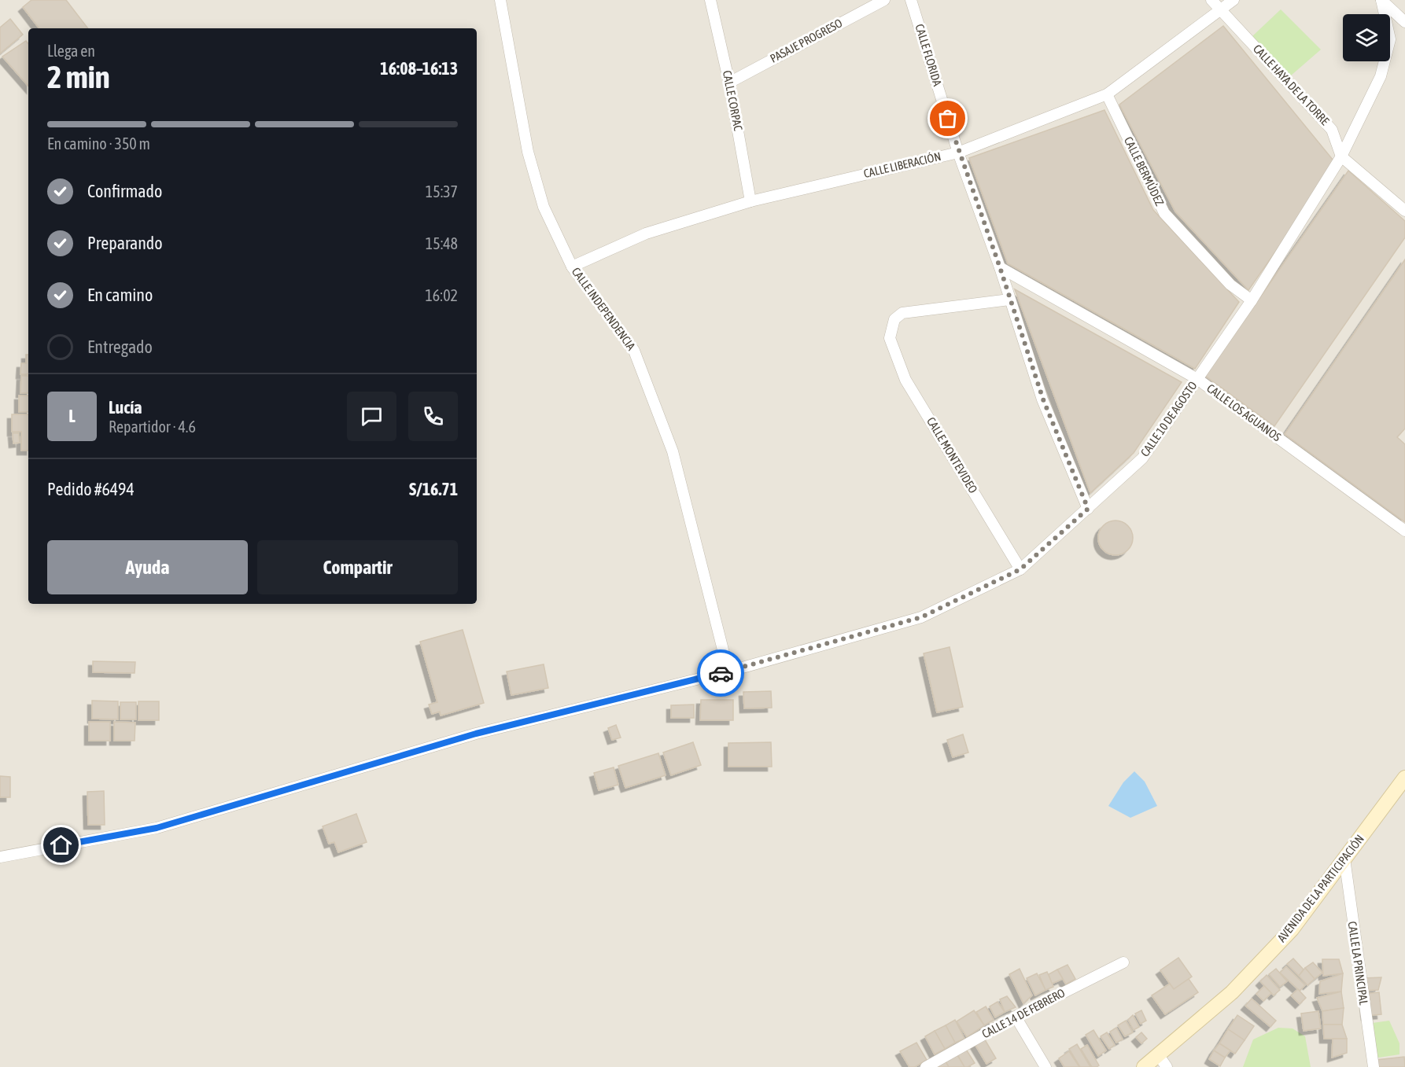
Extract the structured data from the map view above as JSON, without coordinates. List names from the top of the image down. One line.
{"streets":{"main road":["AVENIDA DE LA PARTICIPACIÓN"],"street":["PASAJE PROGRESO","CALLE FLORIDA","CALLE HAYA DE LA TORRE","CALLE CORPAC","CALLE LIBERACIÓN","CALLE BERMÚDEZ","CALLE INDEPENDENCIA","CALLE LOS AGUANOS","CALLE 10 DE AGOSTO","CALLE MONTEVIDEO","CALLE LA PRINCIPAL","CALLE 14 DE FEBRERO"]},"crossings":[["PASAJE PROGRESO","CALLE CORPAC"],["CALLE FLORIDA","CALLE LIBERACIÓN"],["CALLE FLORIDA","CALLE LOS AGUANOS"],["CALLE FLORIDA","CALLE 10 DE AGOSTO"],["CALLE FLORIDA","CALLE MONTEVIDEO"],["CALLE HAYA DE LA TORRE","CALLE LIBERACIÓN"],["CALLE HAYA DE LA TORRE","CALLE 10 DE AGOSTO"],["CALLE CORPAC","CALLE LIBERACIÓN"],["CALLE LIBERACIÓN","CALLE BERMÚDEZ"],["CALLE LIBERACIÓN","CALLE INDEPENDENCIA"],["CALLE BERMÚDEZ","CALLE 10 DE AGOSTO"],["CALLE INDEPENDENCIA","CALLE 10 DE AGOSTO"],["CALLE LOS AGUANOS","CALLE 10 DE AGOSTO"],["CALLE 10 DE AGOSTO","CALLE MONTEVIDEO"],["AVENIDA DE LA PARTICIPACIÓN","CALLE LA PRINCIPAL"]],"page":{"heading":["2 min","Llega en","16:08–16:13"],"panel":["Lucía","Repartidor · 4.6","Pedido #6494","S/16.71"],"bar":"En camino · 350 m","list":[["Confirmado","15:37"],["Preparando","15:48"],["En camino","16:02"],"Entregado"],"round":"L","buttons":["Ayuda","Compartir"]}}
